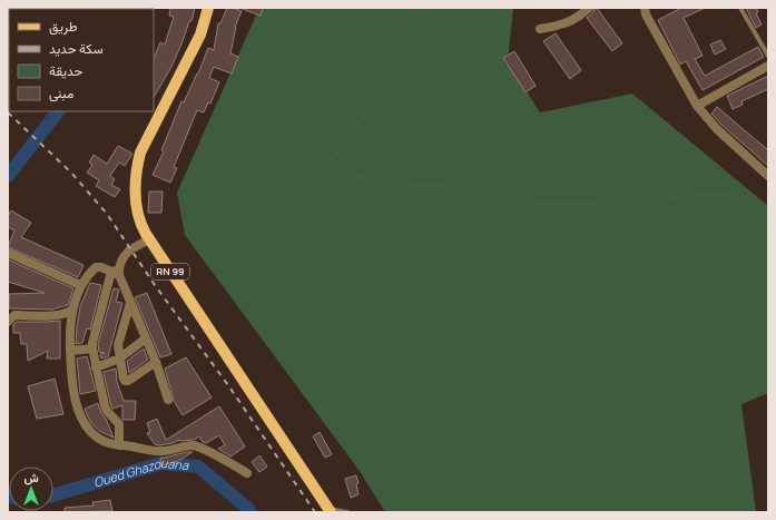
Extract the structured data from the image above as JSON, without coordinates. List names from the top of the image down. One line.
{"streets":{"main road":["RN 99"]},"water":["Oued Ghazouana"],"legend":["طريق","سكة حديد","حديقة","مبنى"],"north":"top"}
